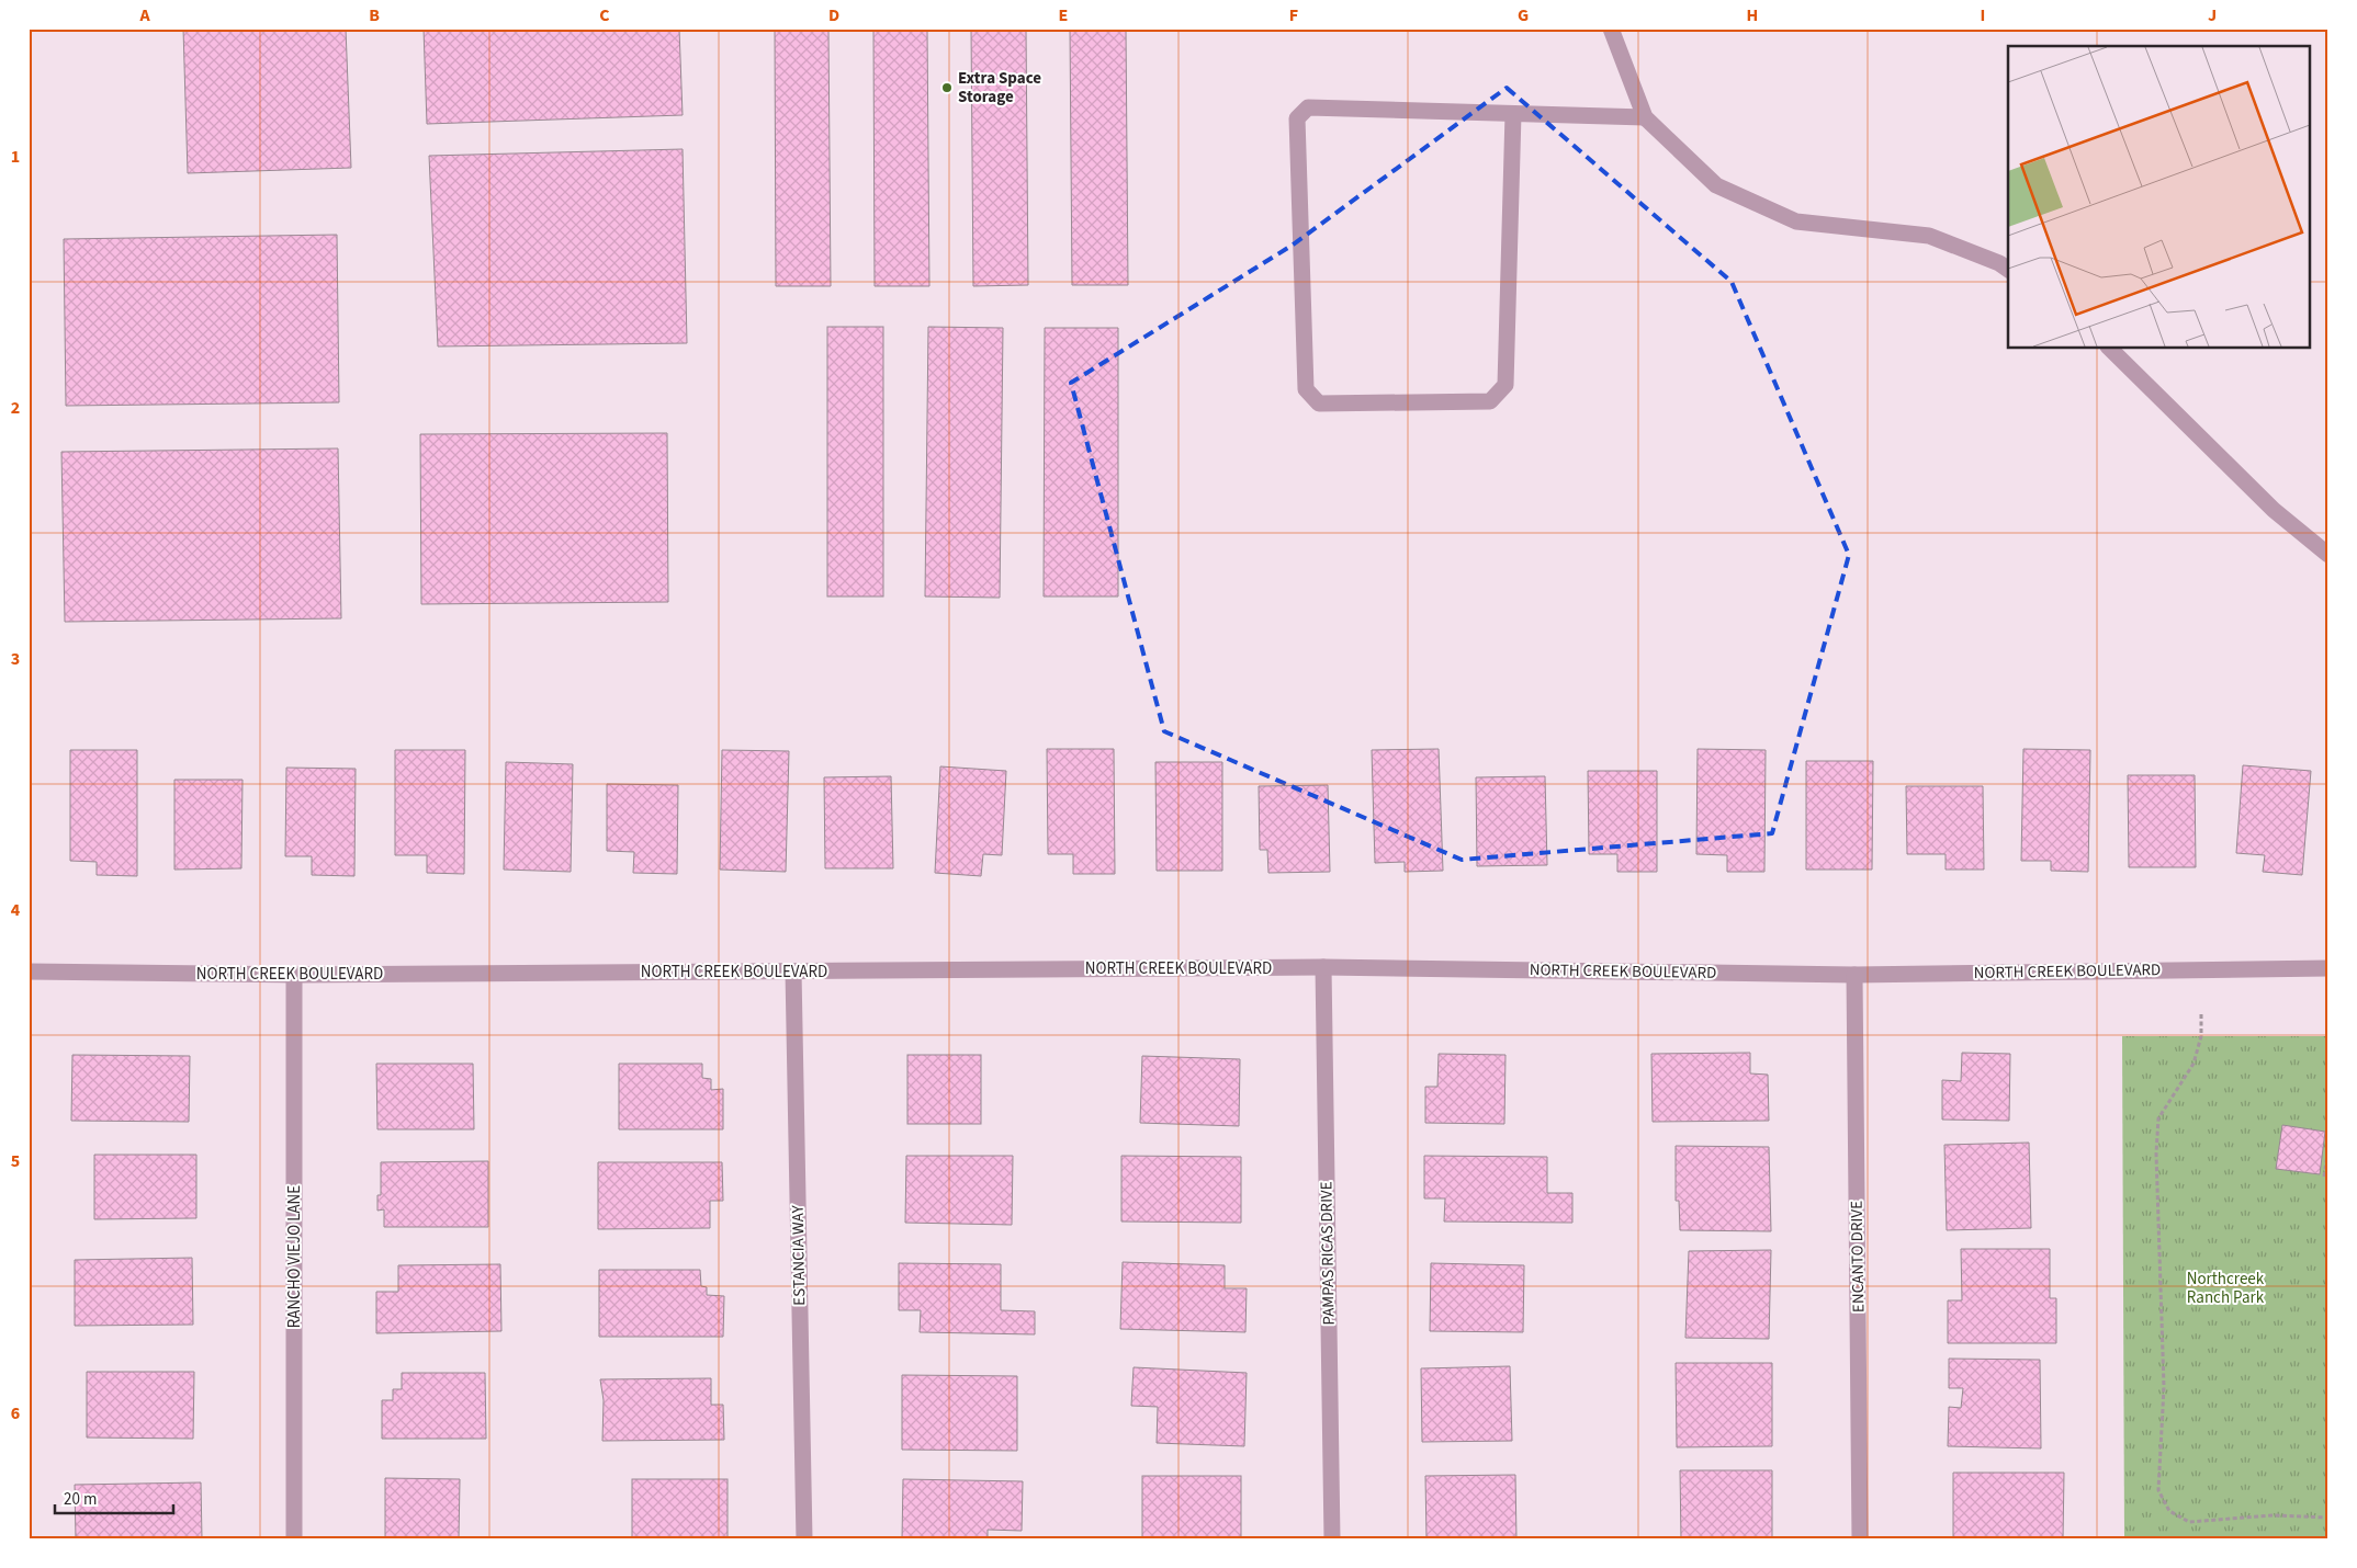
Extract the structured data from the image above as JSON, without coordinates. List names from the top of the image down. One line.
{"streets":{"street":["NORTH CREEK BOULEVARD","PAMPAS RICAS DRIVE","ESTANCIA WAY","RANCHO VIEJO LANE","ENCANTO DRIVE"]},"crossings":[["NORTH CREEK BOULEVARD","PAMPAS RICAS DRIVE"],["NORTH CREEK BOULEVARD","ESTANCIA WAY"],["NORTH CREEK BOULEVARD","RANCHO VIEJO LANE"],["NORTH CREEK BOULEVARD","ENCANTO DRIVE"]],"parks":["Northcreek Ranch Park"],"places":["Extra Space Storage"],"scale_bar":"20 m","grid":{"columns":["A","B","C","D","E","F","G","H","I","J"],"rows":["1","2","3","4","5","6"]}}
